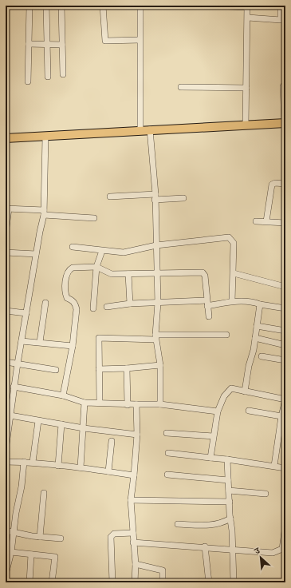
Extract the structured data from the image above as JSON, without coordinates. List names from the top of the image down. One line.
{"north":"top left"}
